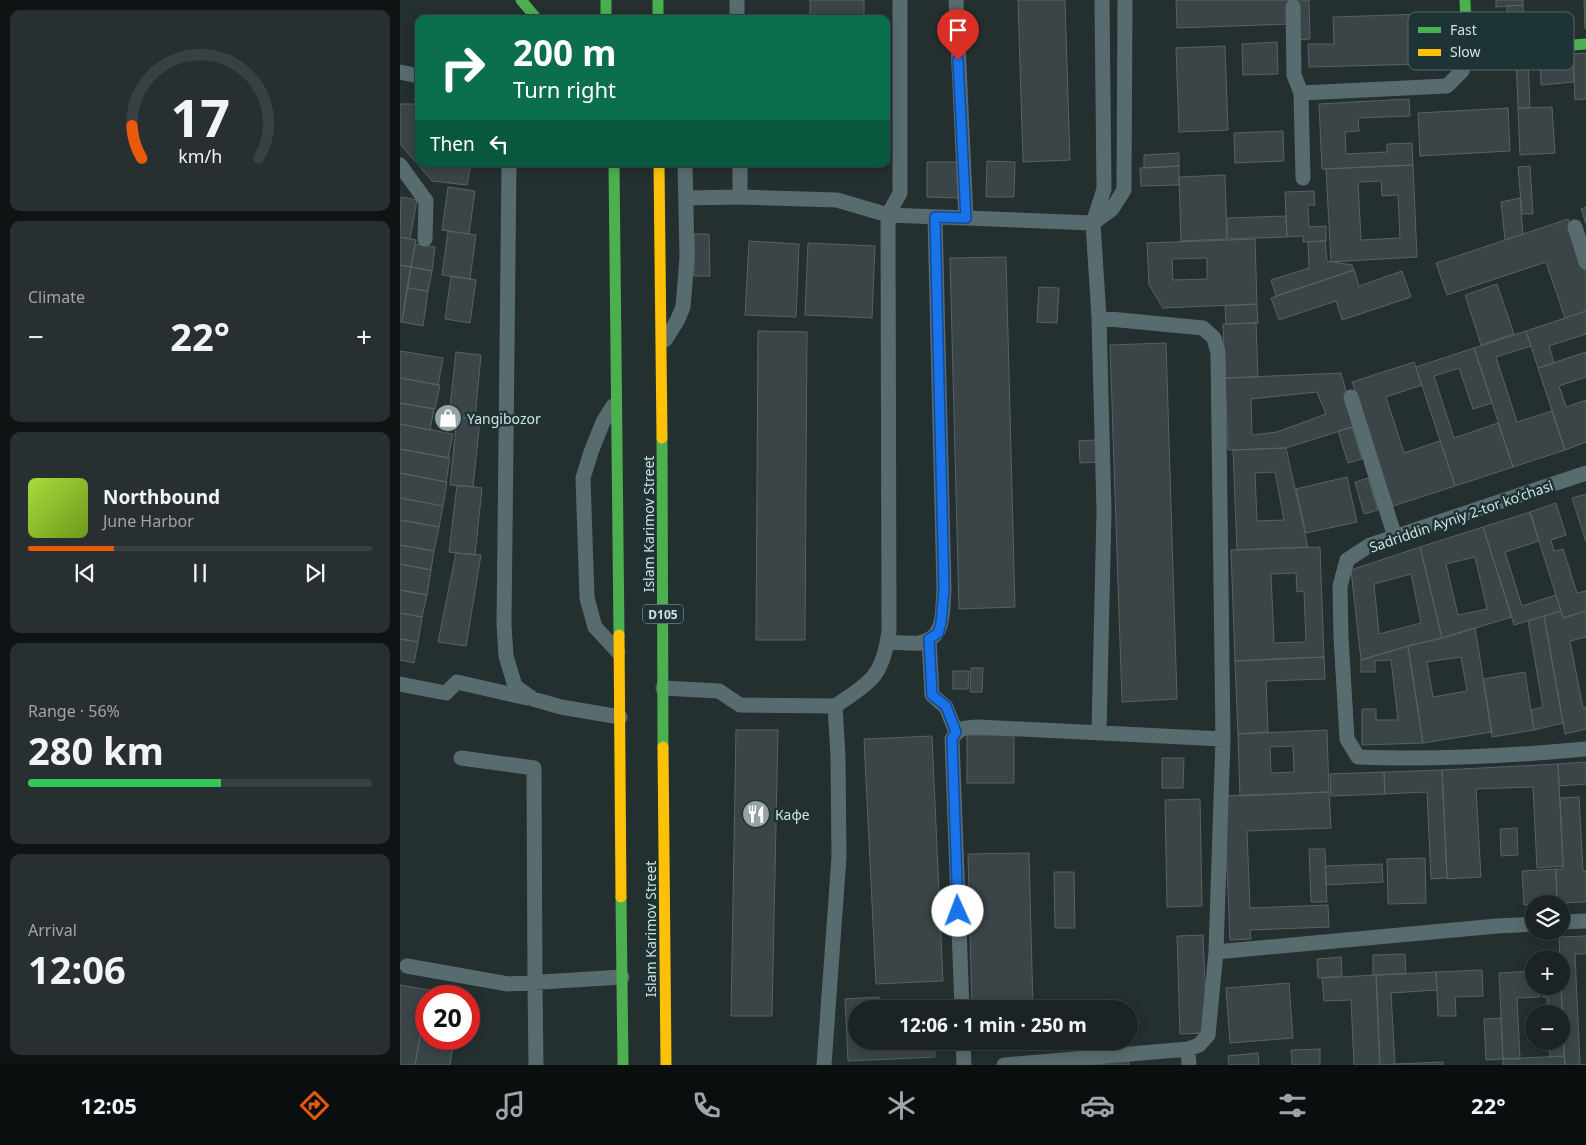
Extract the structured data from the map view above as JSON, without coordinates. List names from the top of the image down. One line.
{"streets":{"main road":["Islam Karimov Street","D105"],"lane":["Sadriddin Ayniy 2-tor koʻchasi"]},"places":{"shop":["Yangibozor"],"restaurant":["Кафе"]},"legend":["Fast","Slow"],"page":{"turn":["200 m","Turn right"],"then":"Then","tile":["Climate",["Range · 56%","280 km"],["Arrival","12:06"]],"heat":["−","22°","+"],"song":["Northbound","June Harbor"],"map_buttons":["+","−"],"limit":"20","trip":"12:06 · 1 min · 250 m","tabs":["12:05","22°"],"gauge":["17","km/h"]}}
